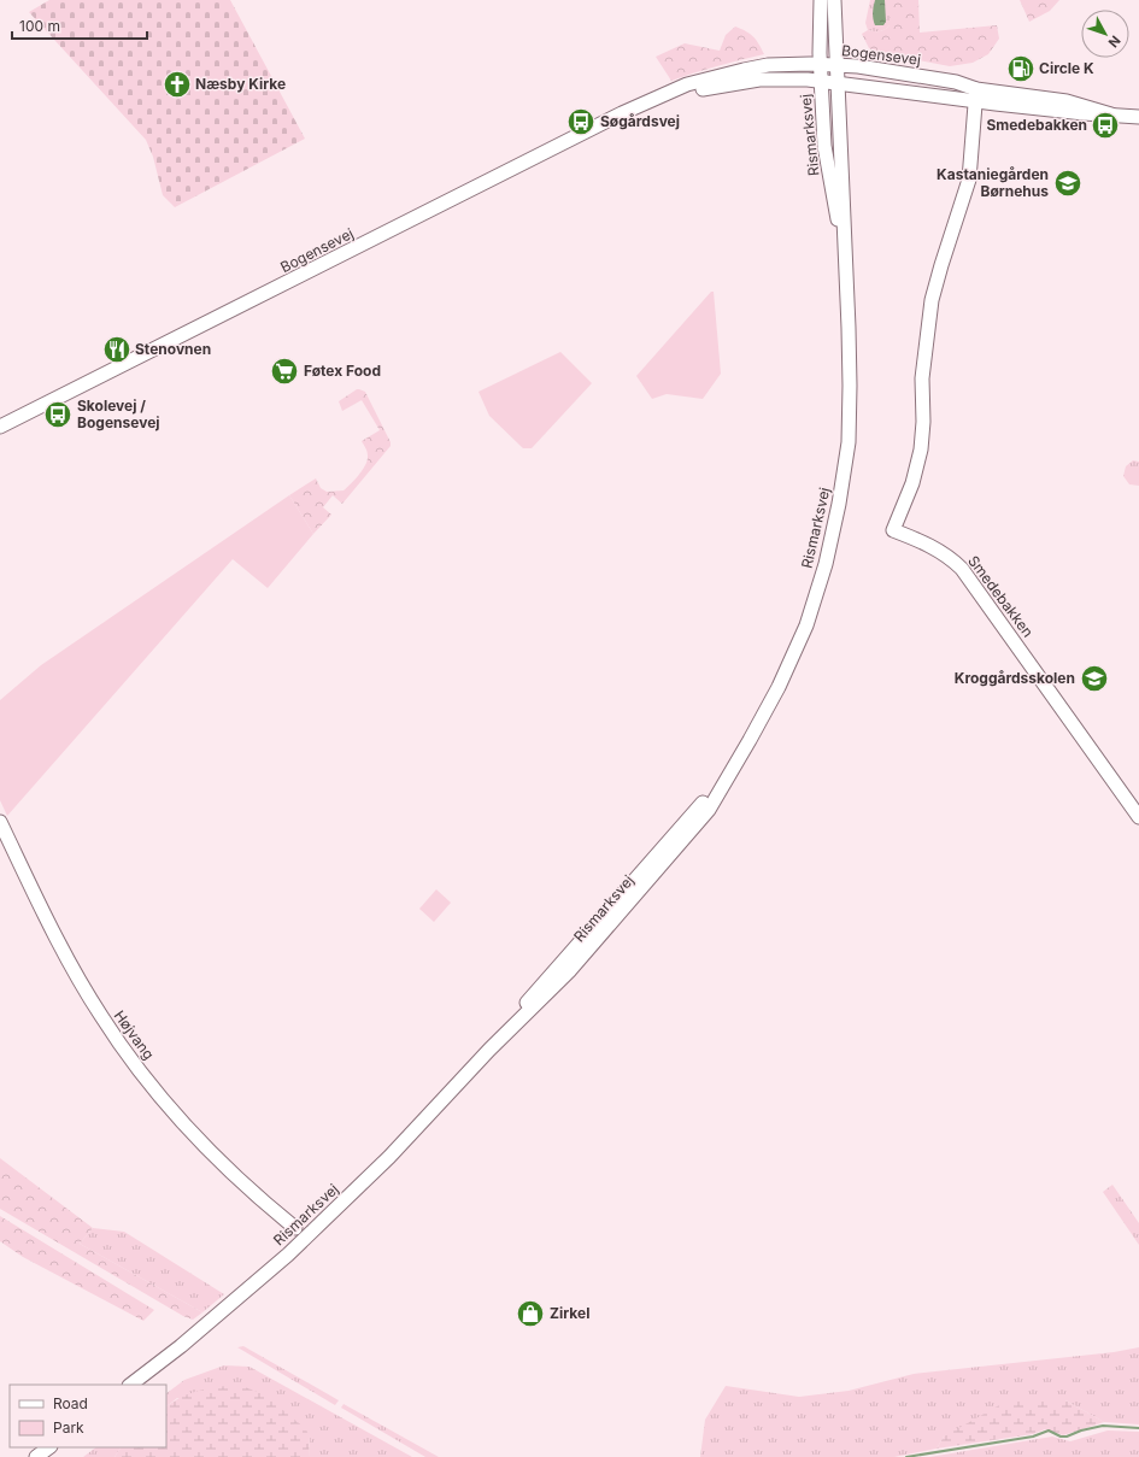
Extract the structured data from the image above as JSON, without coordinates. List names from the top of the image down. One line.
{"streets":{"main road":["Bogensevej","Rismarksvej","Smedebakken","Højvang"]},"crossings":[["Bogensevej","Rismarksvej"],["Bogensevej","Smedebakken"]],"places":{"fuel station":["Circle K"],"church":["Næsby Kirke"],"bus stop":["Søgårdsvej","Smedebakken","Skolevej / Bogensevej"],"school or university":["Kastaniegården Børnehus","Kroggårdsskolen"],"restaurant":["Stenovnen"],"supermarket":["Føtex Food"],"shop":["Zirkel"]},"legend":["Road","Park"],"scale_bar":"100 m","north":"bottom right"}
